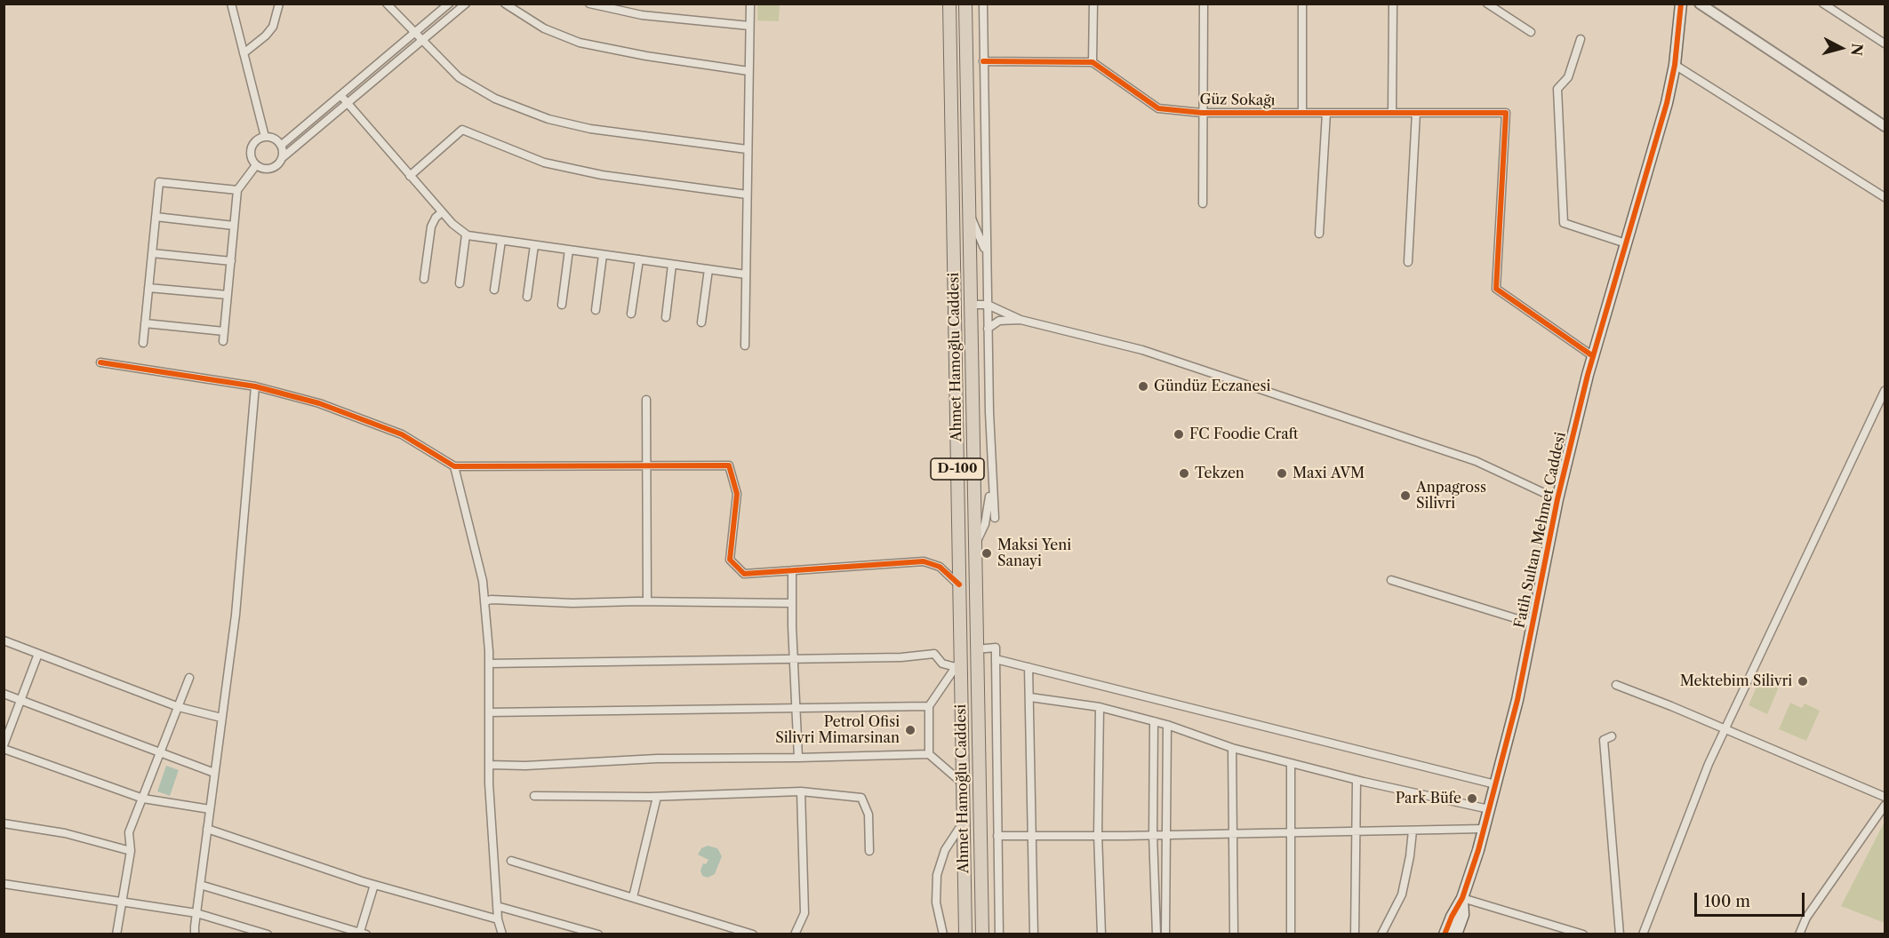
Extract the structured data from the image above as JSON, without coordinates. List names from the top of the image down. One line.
{"streets":{"highway":["Ahmet Hamoğlu Caddesi","D-100"],"main road":["Fatih Sultan Mehmet Caddesi"],"street":["Güz Sokağı"]},"crossings":[["Güz Sokağı","Fatih Sultan Mehmet Caddesi"]],"places":["Gündüz Eczanesi","FC Foodie Craft","Tekzen","Maxi AVM","Anpagross Silivri","Maksi Yeni Sanayi","Mektebim Silivri","Petrol Ofisi Silivri Mimarsinan","Park Büfe"],"scale_bar":"100 m","north":"right"}
